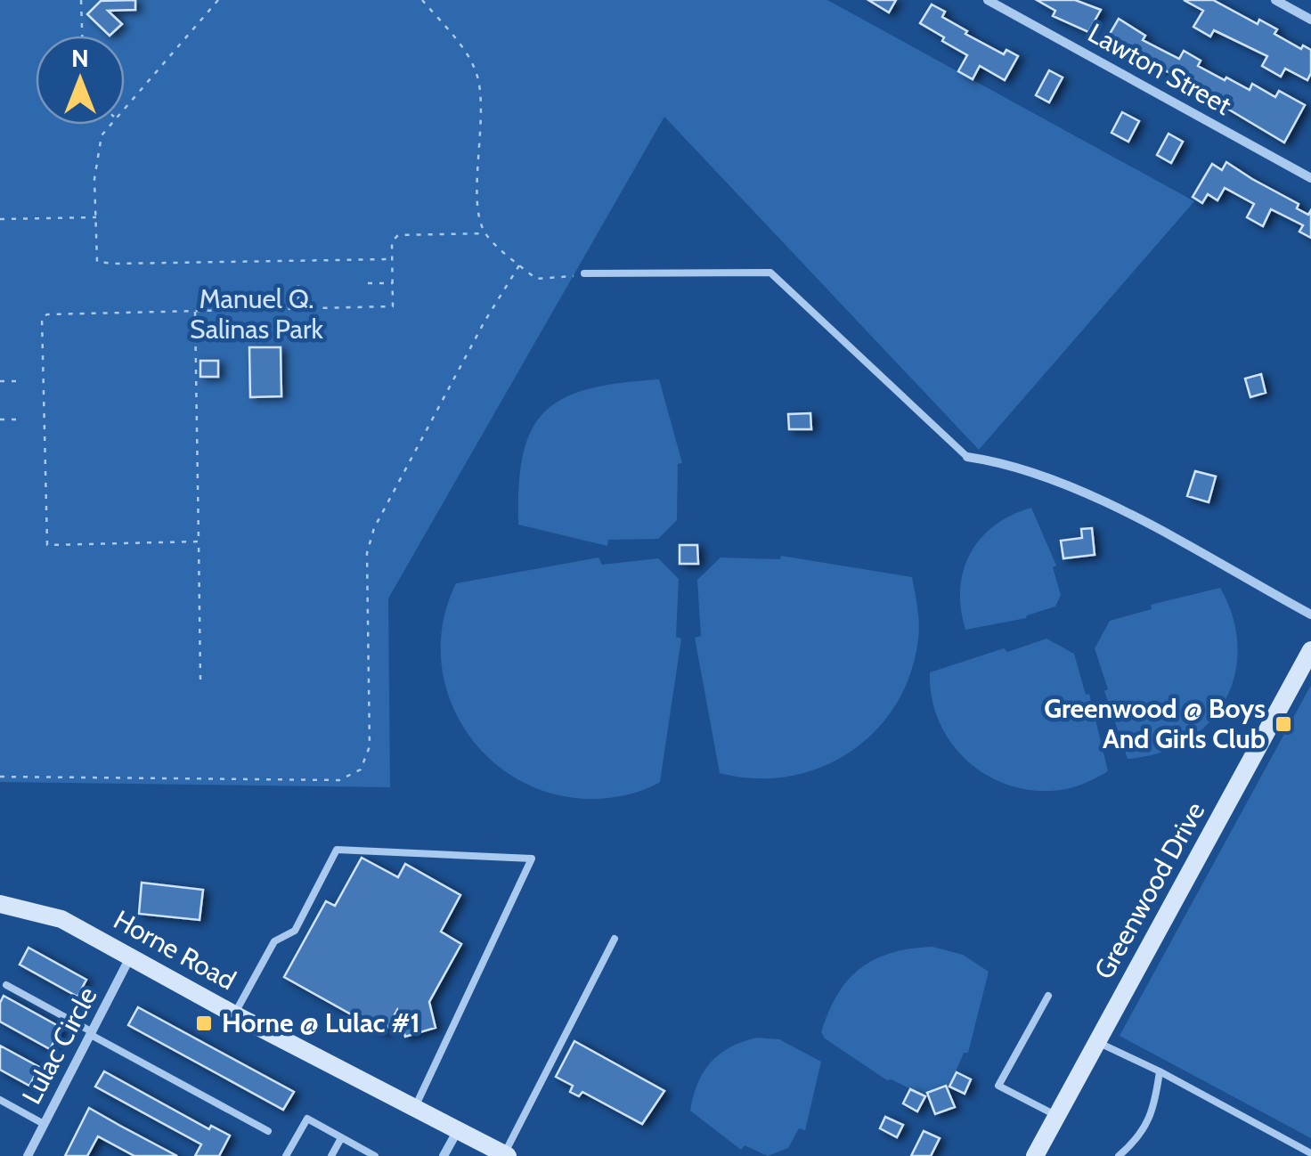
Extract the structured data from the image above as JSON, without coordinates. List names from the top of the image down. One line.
{"streets":{"main road":["Greenwood Drive","Horne Road"],"street":["Lawton Street","Lulac Circle"]},"crossings":[["Horne Road","Lulac Circle"]],"parks":["Manuel Q. Salinas Park"],"places":{"transit":["Greenwood @ Boys And Girls Club","Horne @ Lulac #1"]},"north":"top"}
